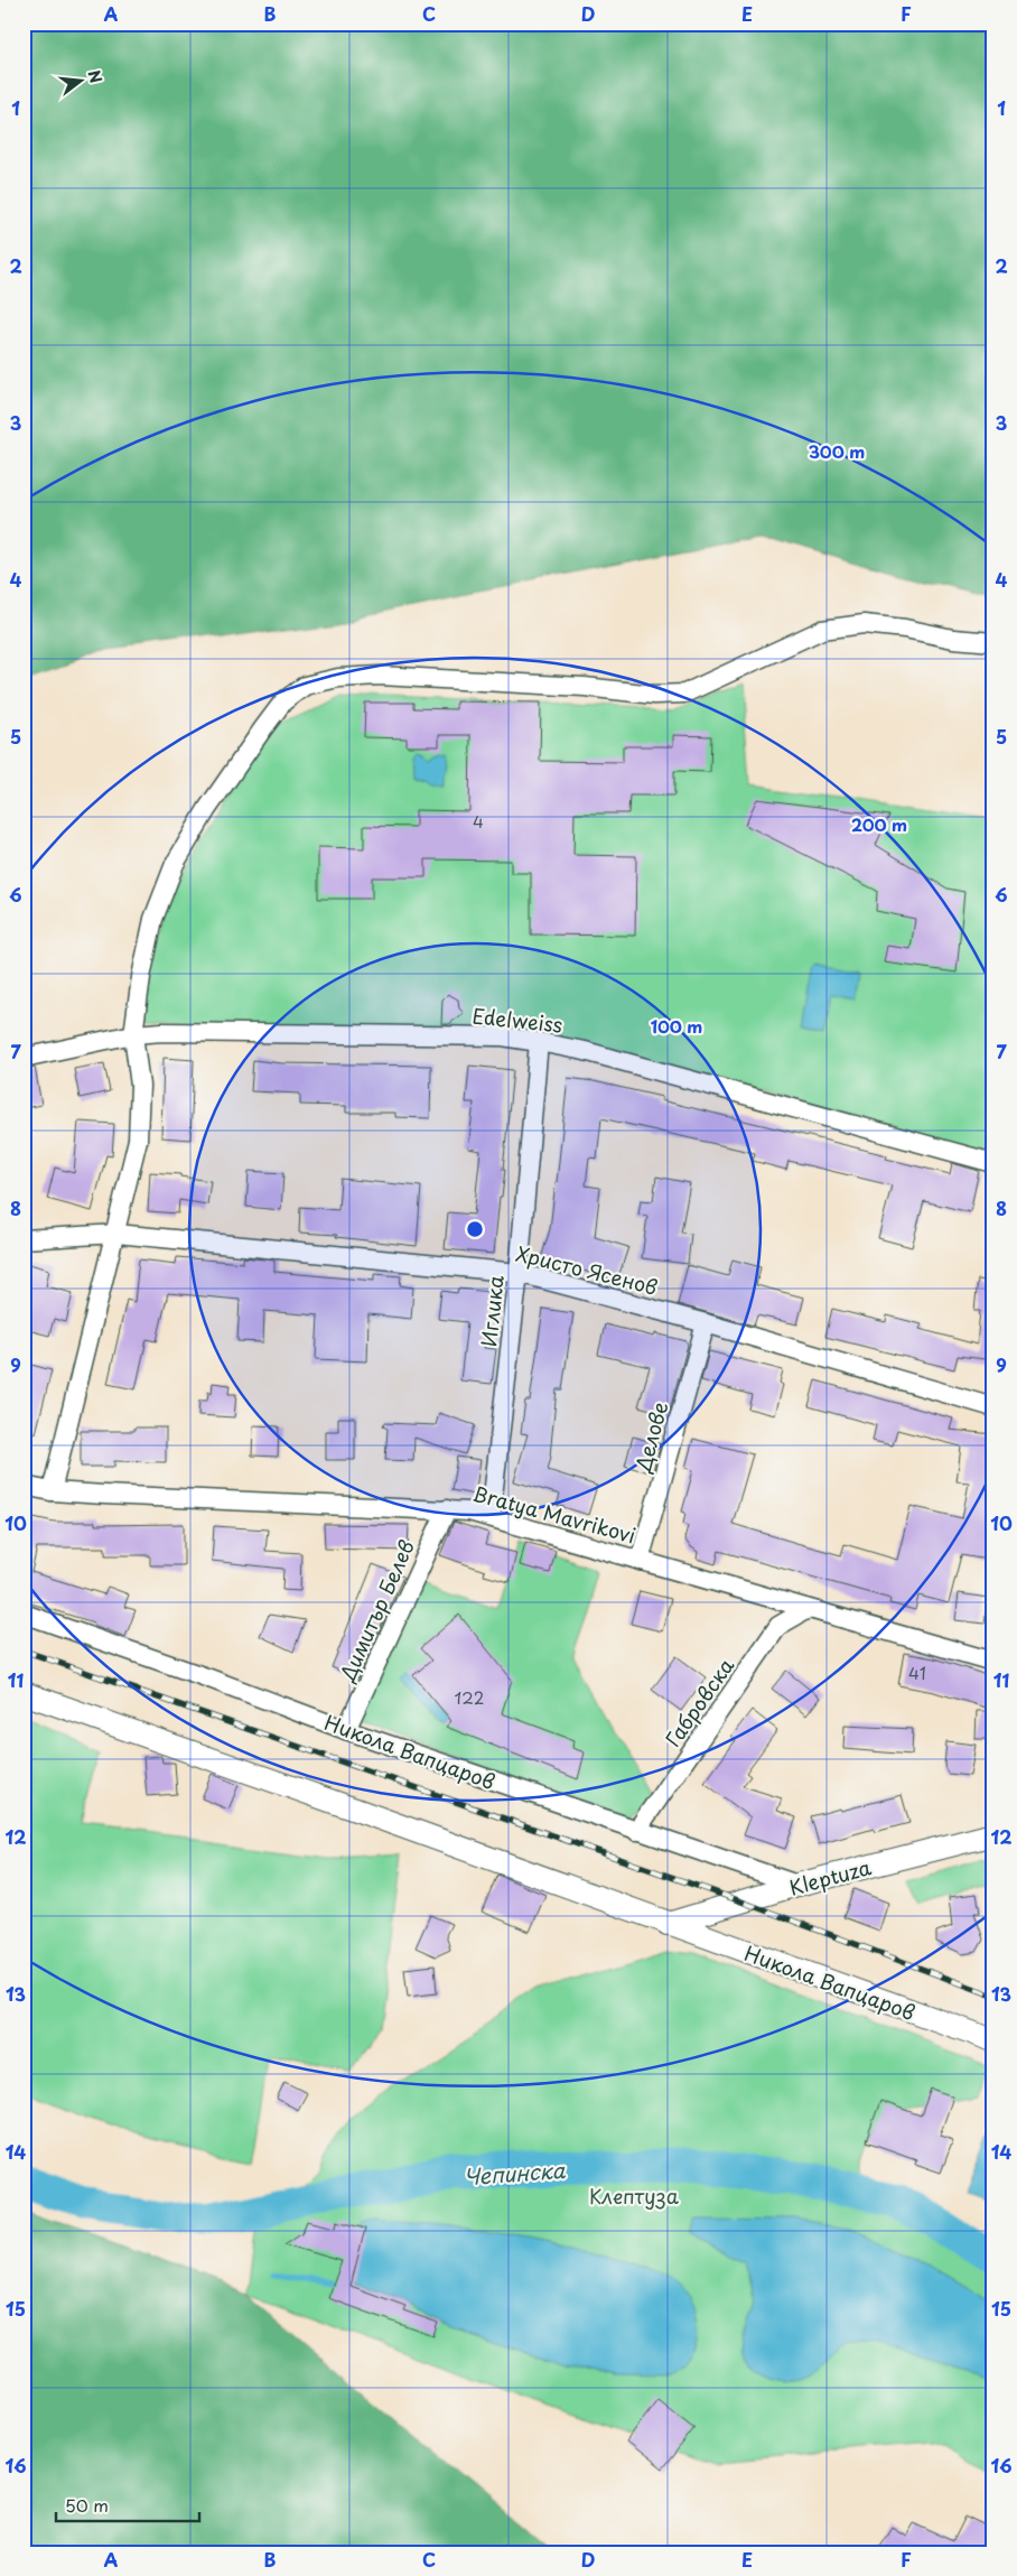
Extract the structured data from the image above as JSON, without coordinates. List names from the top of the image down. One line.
{"streets":{"street":["Edelweiss","Христо Ясенов","Иглика","Делове","Bratya Mavrikovi","Димитър Белев","Габровска","Никола Вапцаров","Kleptuza"]},"crossings":[["Edelweiss","Иглика"],["Христо Ясенов","Иглика"],["Христо Ясенов","Делове"],["Иглика","Bratya Mavrikovi"],["Делове","Bratya Mavrikovi"],["Bratya Mavrikovi","Димитър Белев"],["Bratya Mavrikovi","Габровска"],["Димитър Белев","Никола Вапцаров"],["Габровска","Никола Вапцаров"],["Никола Вапцаров","Kleptuza"]],"water":["Чепинска"],"parks":["Клептуза"],"house_numbers":["4","41","122"],"scale_bar":"50 m","north":"right","grid":{"columns":["A","B","C","D","E","F"],"rows":["1","2","3","4","5","6","7","8","9","10","11","12","13","14","15","16"]},"rings":["300 m","200 m","100 m"]}
